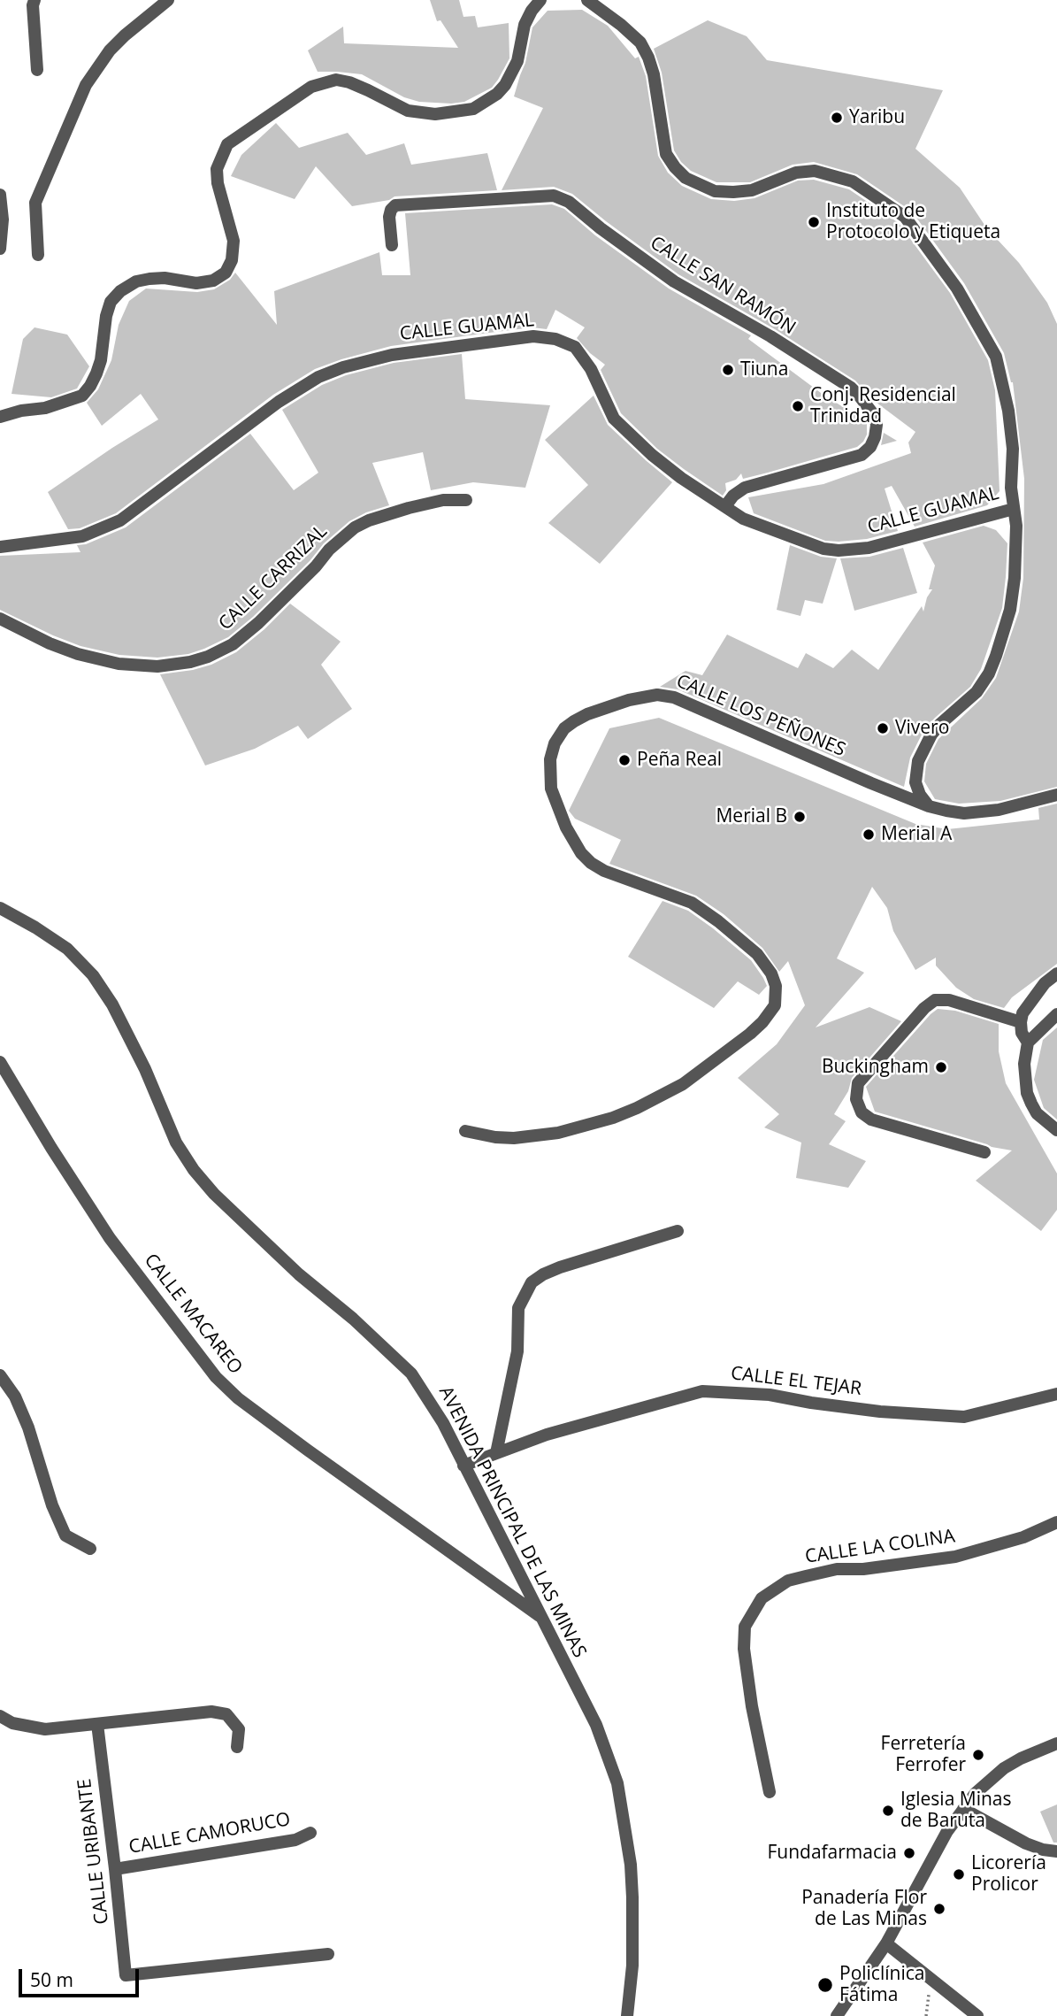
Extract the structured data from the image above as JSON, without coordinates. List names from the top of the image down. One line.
{"streets":{"street":["CALLE SAN RAMÓN","CALLE GUAMAL","CALLE CARRIZAL","CALLE LOS PEÑONES","CALLE MACAREO","CALLE EL TEJAR","AVENIDA PRINCIPAL DE LAS MINAS","CALLE LA COLINA","CALLE CAMORUCO","CALLE URIBANTE"]},"crossings":[["CALLE SAN RAMÓN","CALLE GUAMAL"],["CALLE MACAREO","AVENIDA PRINCIPAL DE LAS MINAS"],["CALLE EL TEJAR","AVENIDA PRINCIPAL DE LAS MINAS"],["CALLE CAMORUCO","CALLE URIBANTE"]],"places":["Yaribu","Instituto de Protocolo y Etiqueta","Tiuna","Conj. Residencial Trinidad","Vivero","Peña Real","Merial B","Merial A","Buckingham","Ferretería Ferrofer","Iglesia Minas de Baruta","Fundafarmacia","Licorería Prolicor","Panadería Flor de Las Minas","Policlínica Fátima"],"scale_bar":"50 m"}
